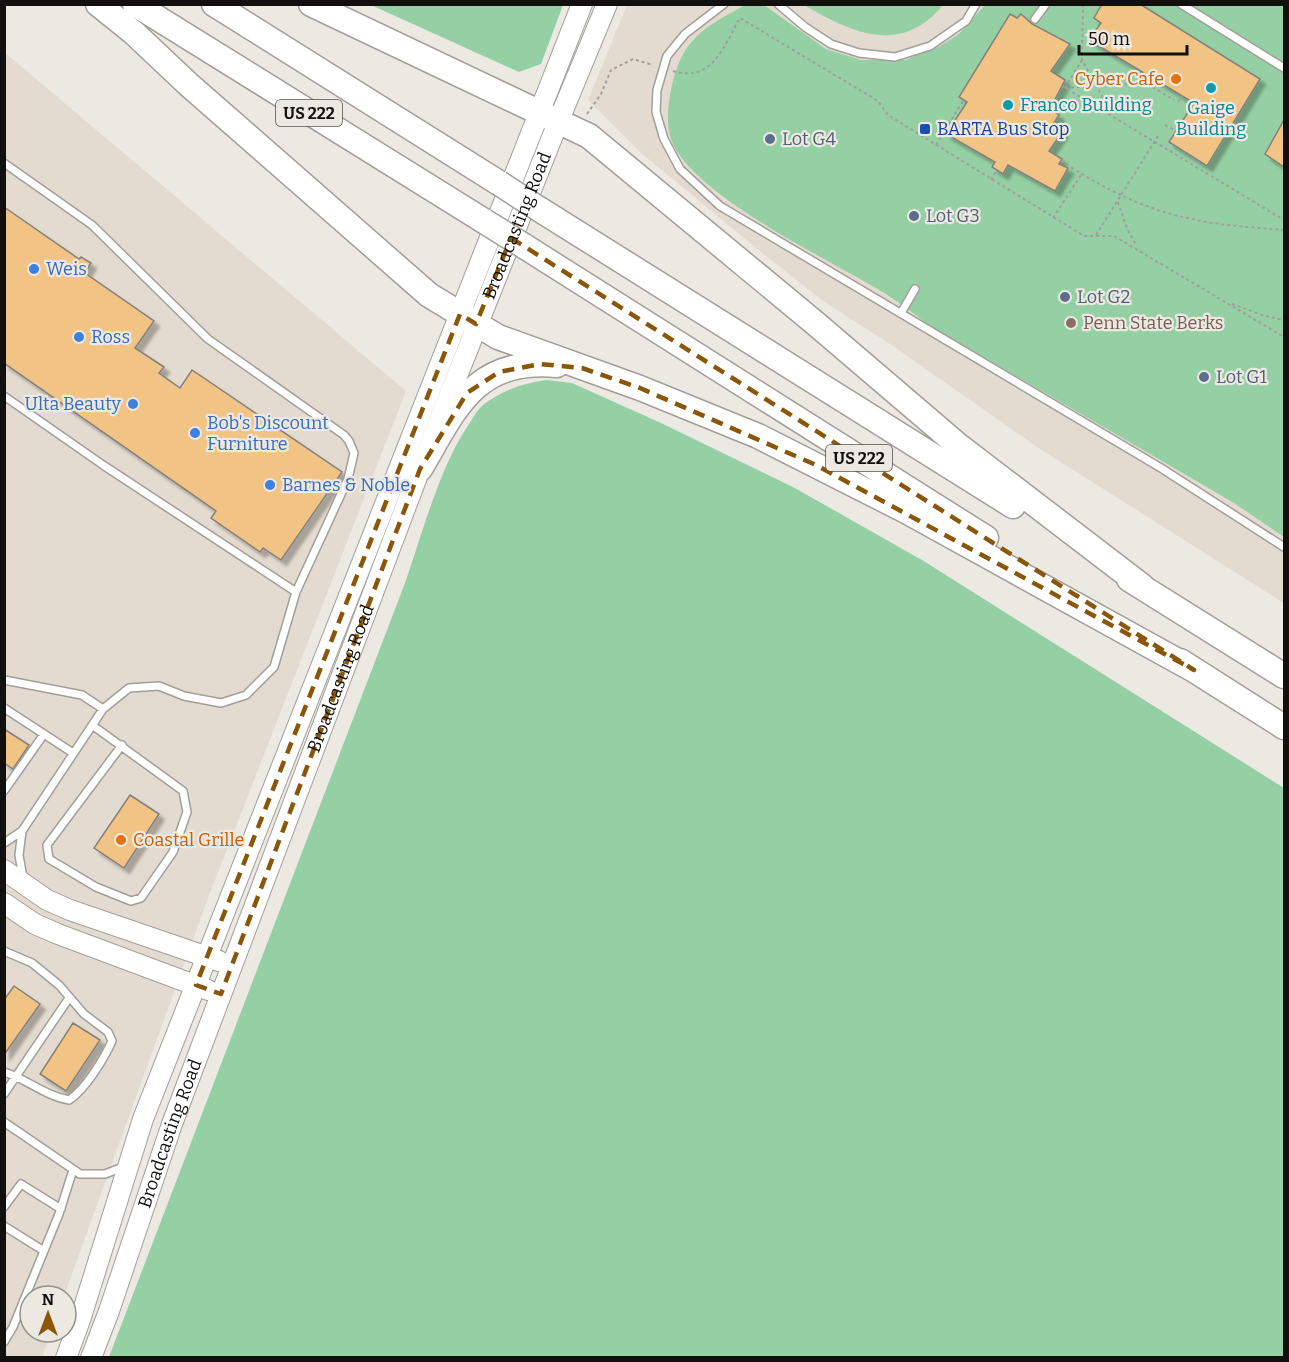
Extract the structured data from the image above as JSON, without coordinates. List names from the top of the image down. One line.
{"streets":{"highway":["US 222"],"main road":["Broadcasting Road"]},"places":{"other":["Cyber Cafe","Gaige Building","Franco Building","Lot G4","Lot G3","Weis","Lot G2","Penn State Berks","Ross","Lot G1","Ulta Beauty","Bob's Discount Furniture","Barnes & Noble","Coastal Grille"],"transit":["BARTA Bus Stop"]},"scale_bar":"50 m","north":"top"}
